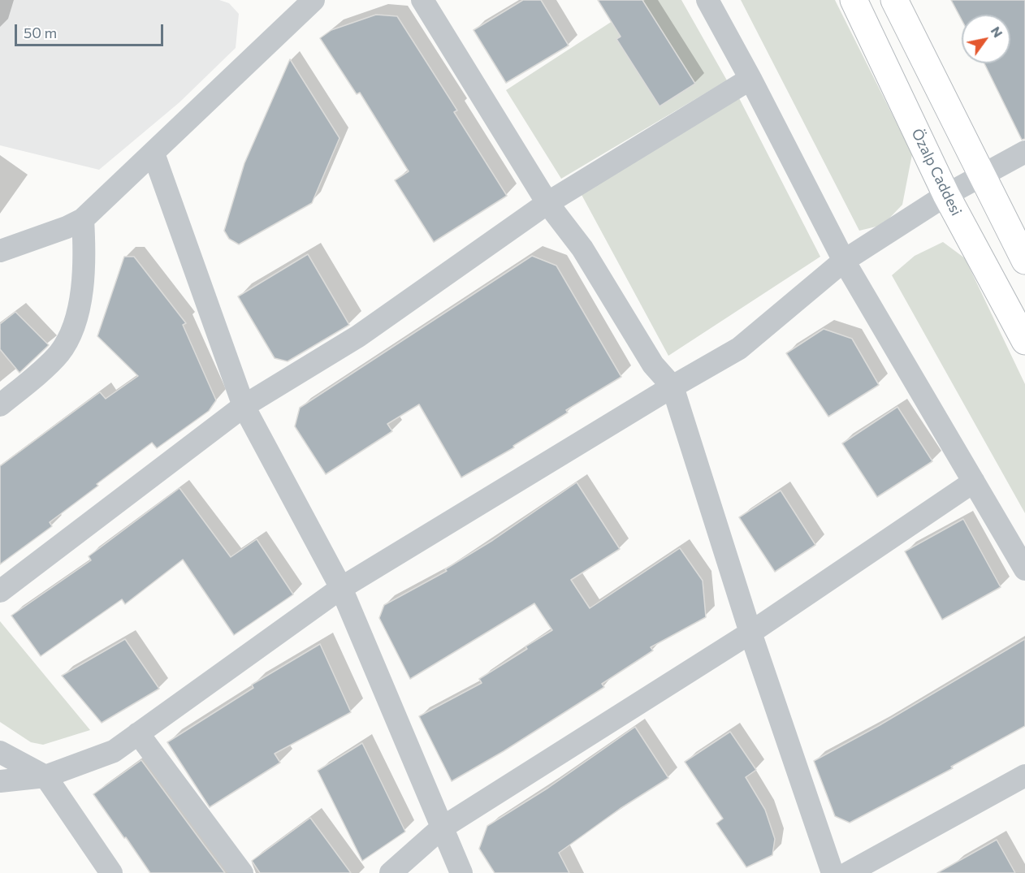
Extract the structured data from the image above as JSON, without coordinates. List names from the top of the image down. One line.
{"streets":{"main road":["Özalp Caddesi"]},"scale_bar":"50 m","north":"top right"}
